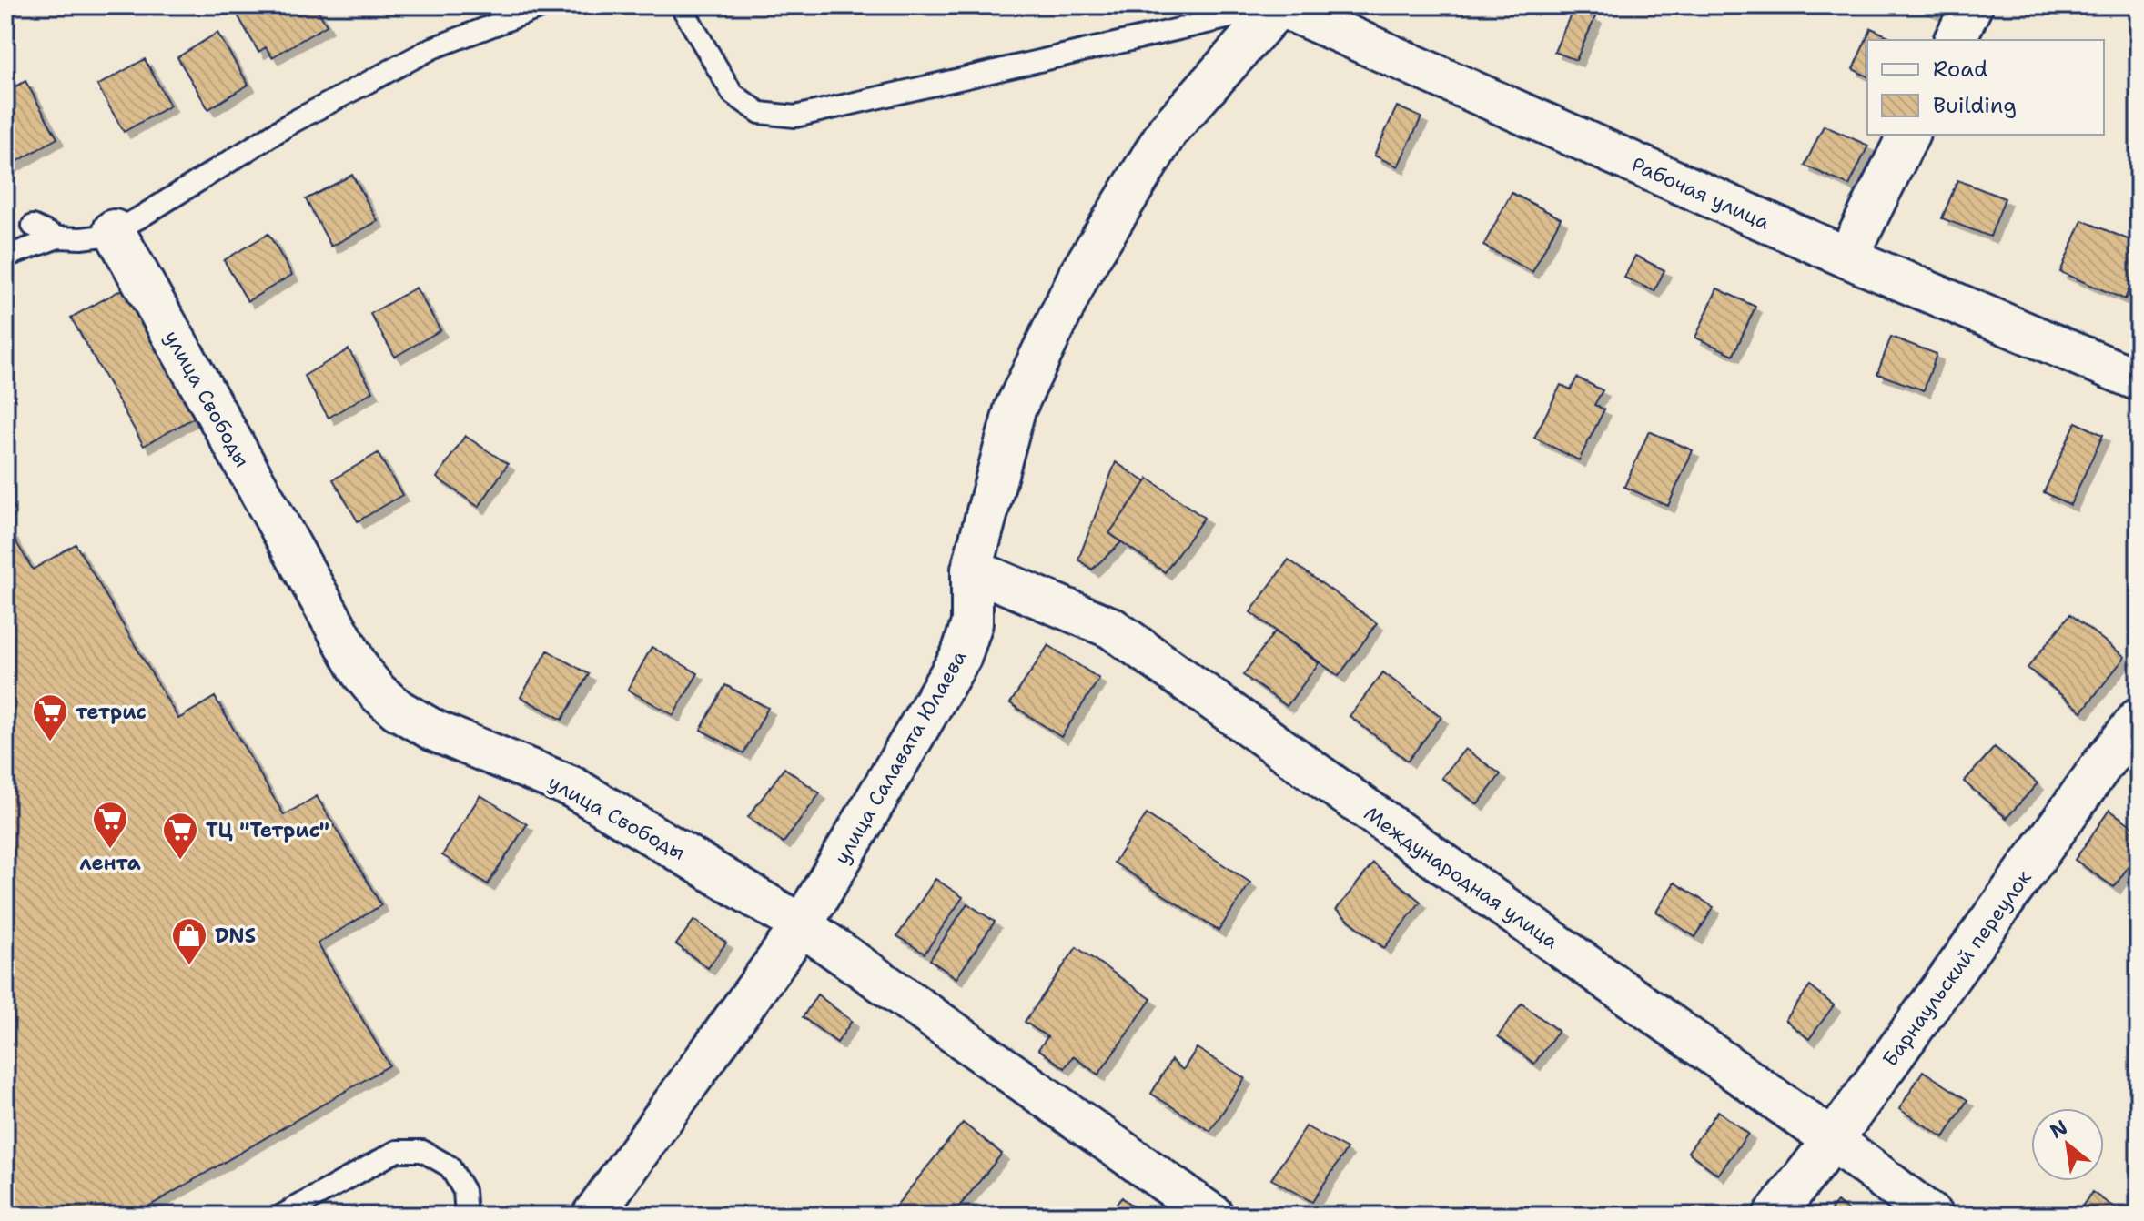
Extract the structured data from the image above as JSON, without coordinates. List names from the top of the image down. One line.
{"streets":{"street":["Рабочая улица","улица Свободы","улица Салавата Юлаева","Международная улица","Барнаульский переулок"]},"crossings":[["Рабочая улица","улица Салавата Юлаева"],["улица Свободы","улица Салавата Юлаева"],["улица Салавата Юлаева","Международная улица"],["Международная улица","Барнаульский переулок"]],"places":{"supermarket":["тетрис","лента","ТЦ \"Тетрис\""],"shop":["DNS"]},"legend":["Road","Building"],"north":"top left"}
